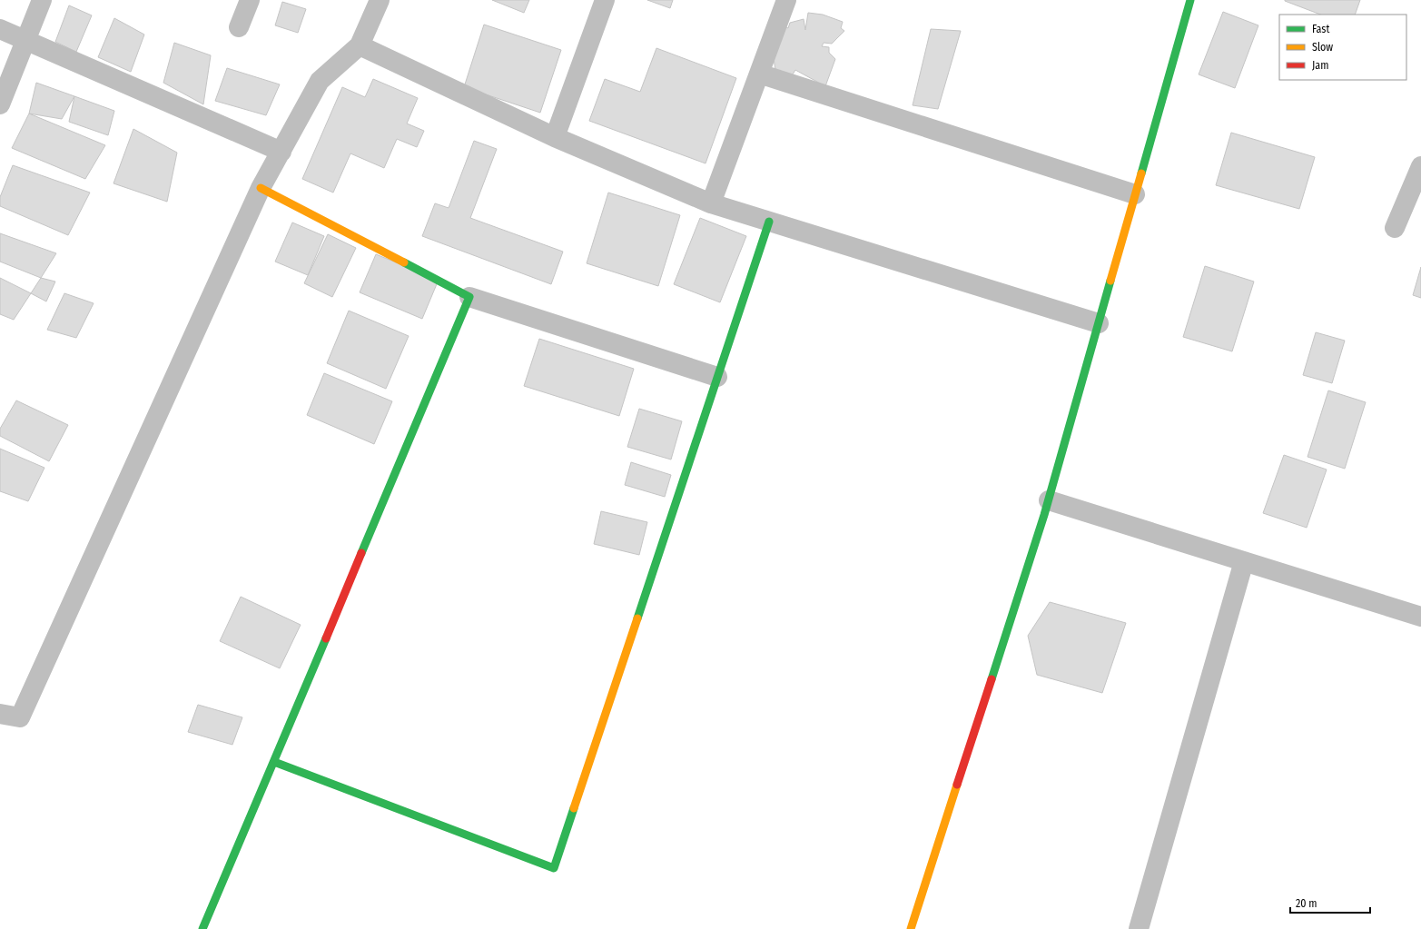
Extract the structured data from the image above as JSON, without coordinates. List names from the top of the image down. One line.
{"legend":["Fast","Slow","Jam"],"scale_bar":"20 m"}
